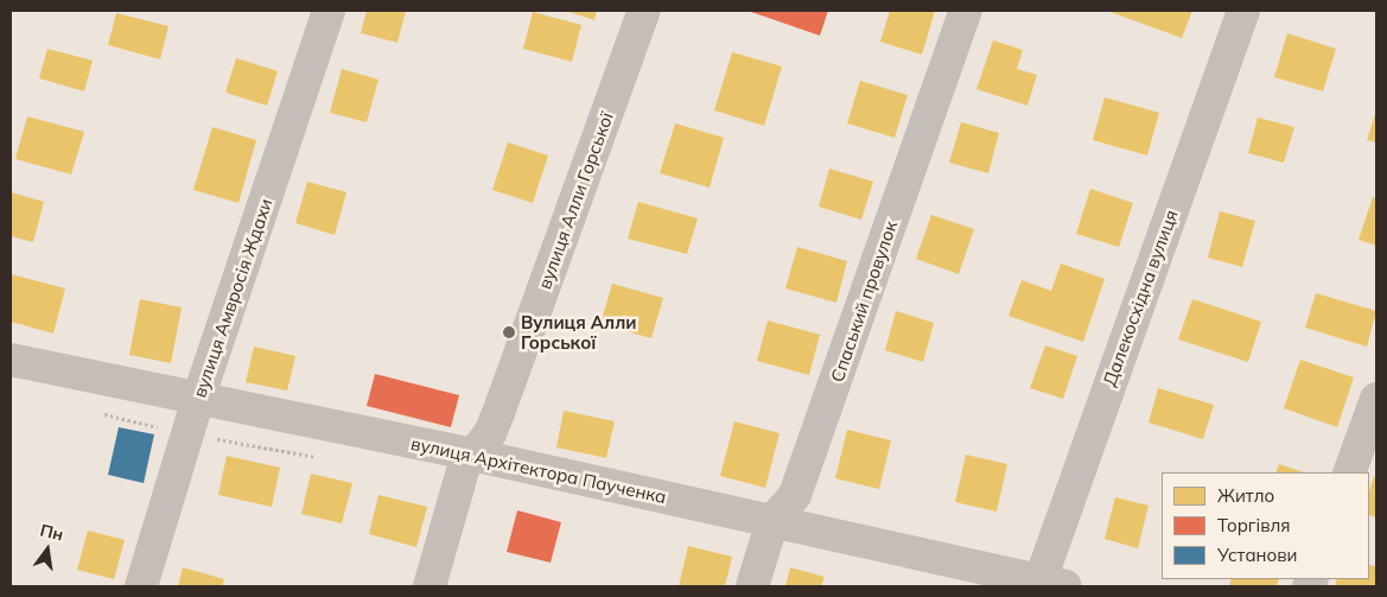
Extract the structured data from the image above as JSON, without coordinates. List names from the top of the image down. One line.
{"streets":{"street":["вулиця Алли Горської","вулиця Амвросія Ждахи","Далекосхідна вулиця","Спаський провулок","вулиця Архітектора Паученка"]},"crossings":[["вулиця Алли Горської","вулиця Архітектора Паученка"],["вулиця Амвросія Ждахи","вулиця Архітектора Паученка"],["Далекосхідна вулиця","вулиця Архітектора Паученка"],["Спаський провулок","вулиця Архітектора Паученка"]],"places":["Вулиця Алли Горської"],"legend":["Житло","Торгівля","Установи"],"north":"top"}
